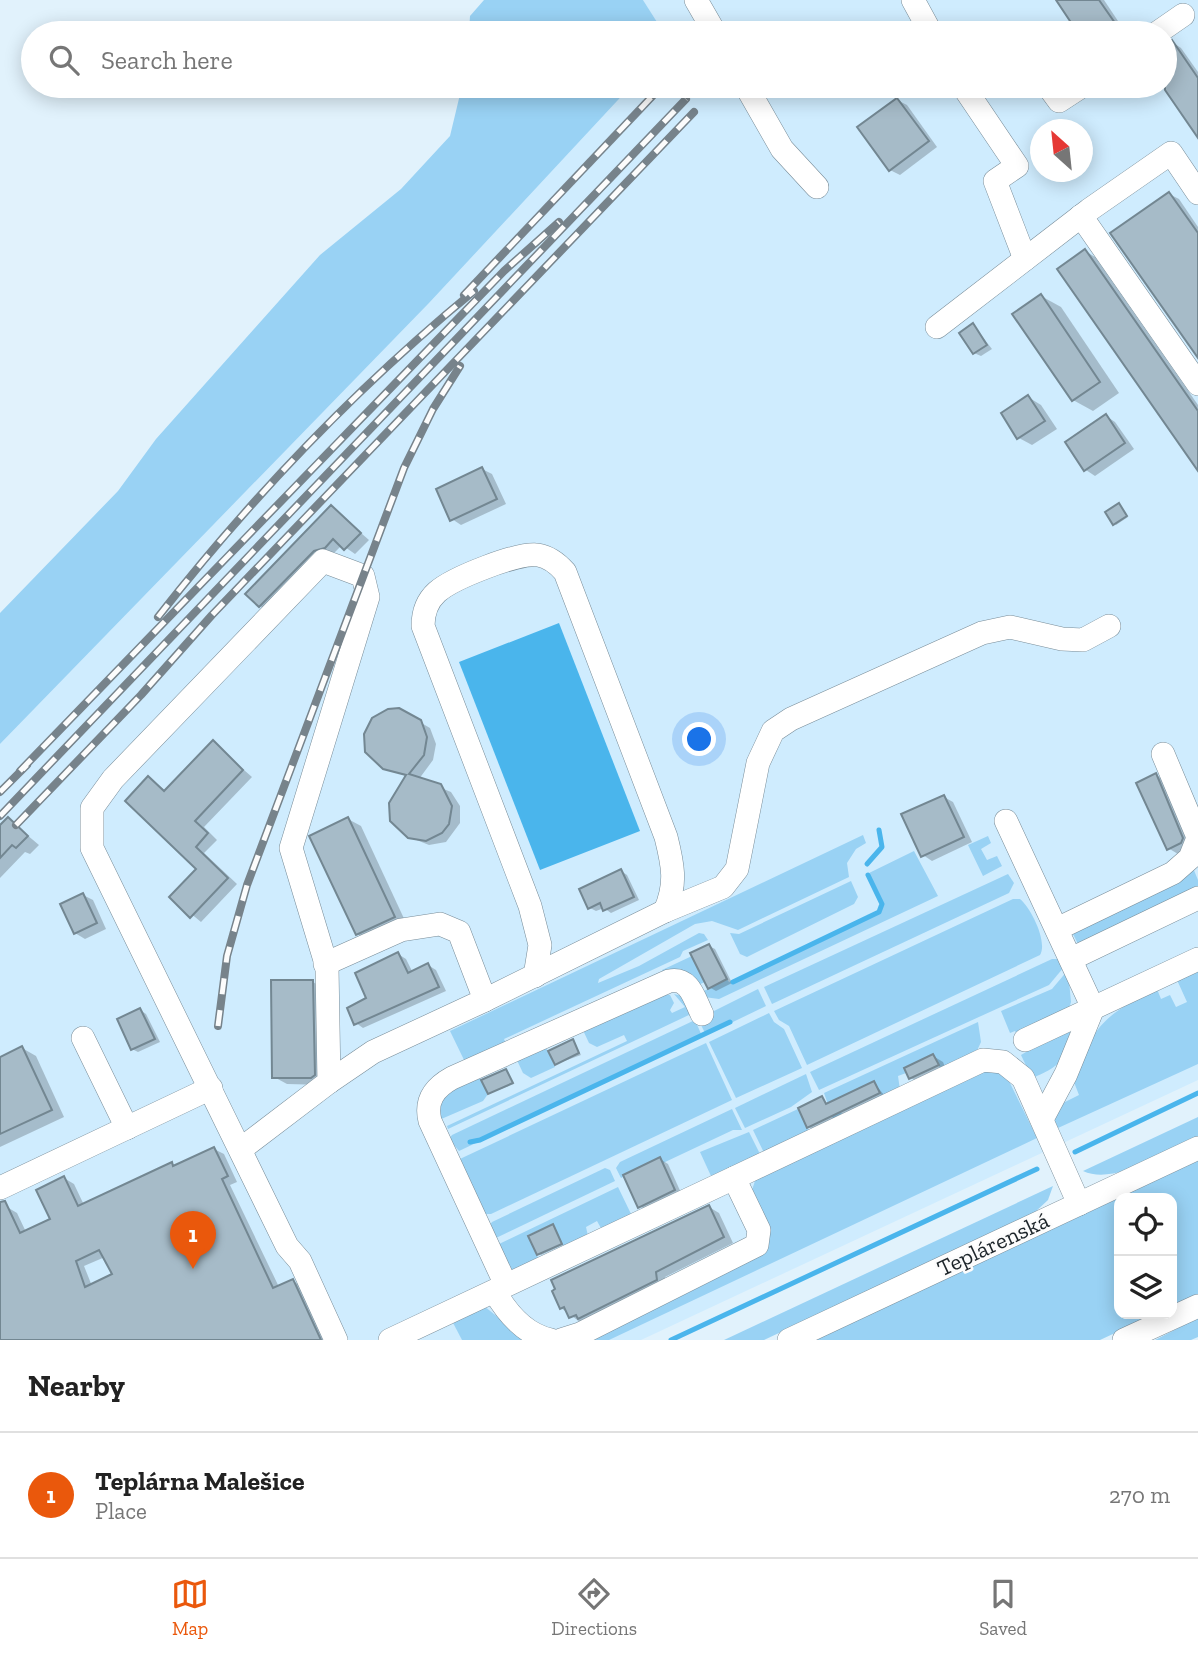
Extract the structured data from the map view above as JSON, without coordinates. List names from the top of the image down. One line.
{"streets":{"street":["Teplárenská"]},"north":"top left","page":{"search":"Search here","pins":"1","heading":"Nearby","list":[{"mark":"1","name":"Teplárna Malešice","note":"Place","value":"270 m"}],"nav":["Map","Directions","Saved"]}}
